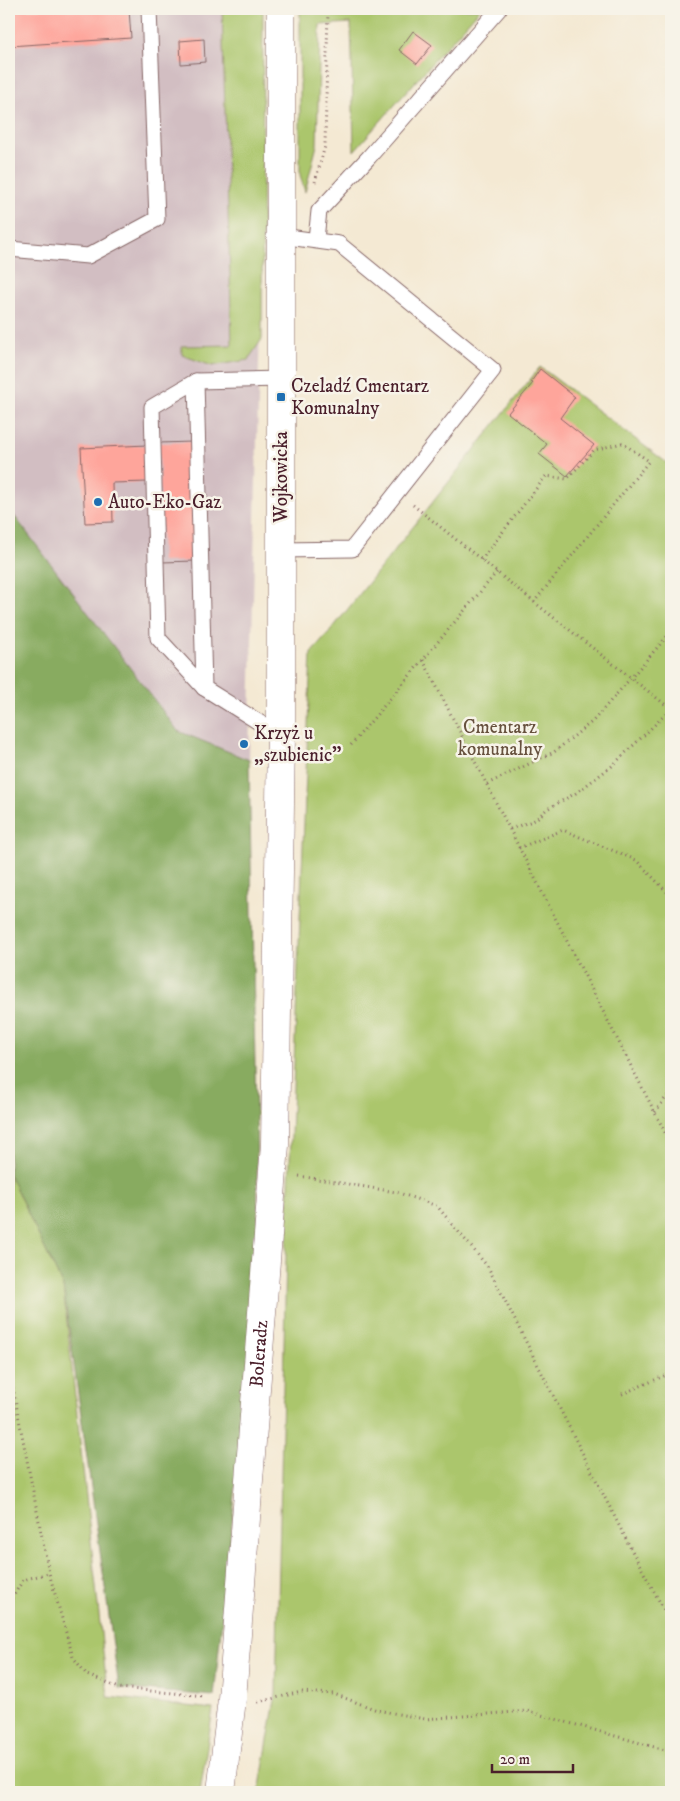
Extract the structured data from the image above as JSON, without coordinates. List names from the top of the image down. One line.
{"streets":{"street":["Wojkowicka","Boleradz"]},"crossings":[["Wojkowicka","Boleradz"]],"parks":["Cmentarz komunalny"],"places":{"transit":["Czeladź Cmentarz Komunalny"],"other":["Auto-Eko-Gaz","Krzyż u „szubienic”"]},"scale_bar":"20 m"}
